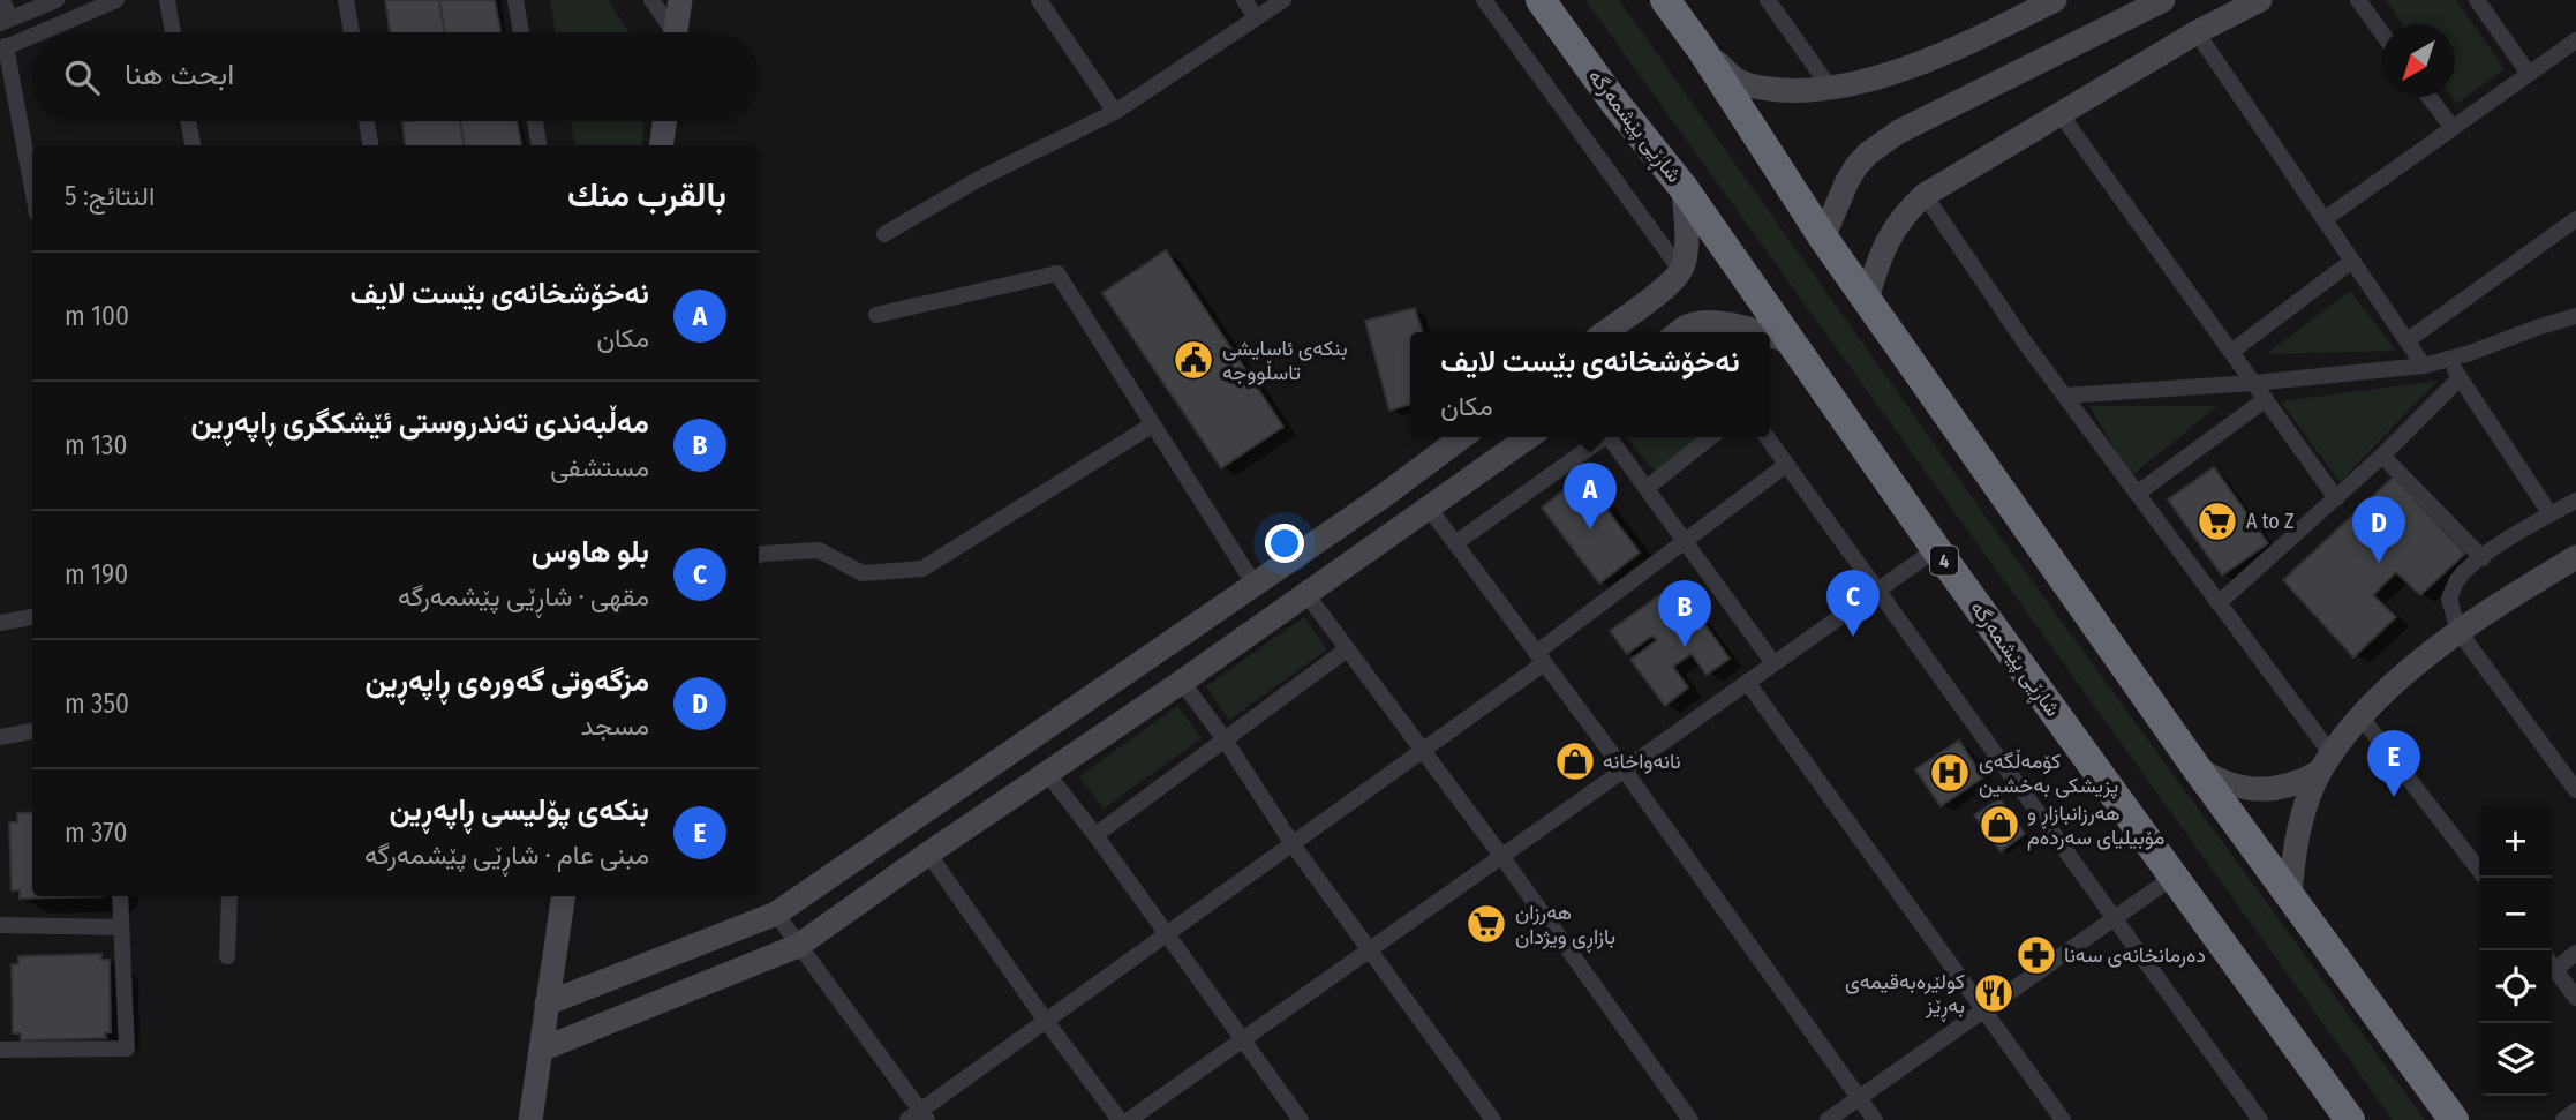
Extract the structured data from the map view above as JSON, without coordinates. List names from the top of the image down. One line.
{"streets":{"highway":["شاڕێی پێشمەرگە","4"]},"places":{"public building":["بنکەی ئاسایشی تاسڵووجە"],"supermarket":["A to Z","ھەرزان بازاڕی ویژدان"],"shop":["نانەواخانە","هەرزانبازاڕ و مۆبیلیای سەردەم"],"hospital":["کۆمەڵگەی پزیشکی بەخشین"],"pharmacy":["دەرمانخانەی سەنا"],"restaurant":["کولێرەبەقیمەی بەڕێز"]},"north":"bottom left","page":{"search":"ابحث هنا","heading":["بالقرب منك","النتائج: 5"],"list":[{"mark":"A","name":"نەخۆشخانەی بێست لایف","note":"مكان","value":"100 m"},{"mark":"B","name":"مەڵبەندی تەندروستی ئێشکگری ڕاپەڕین","note":"مستشفى","value":"130 m"},{"mark":"C","name":"بلو هاوس","note":"مقهى · شاڕێی پێشمەرگە","value":"190 m"},{"mark":"D","name":"مزگەوتی گەورەی ڕاپەڕین","note":"مسجد","value":"350 m"},{"mark":"E","name":"بنکەی پۆلیسی ڕاپەڕین","note":"مبنى عام · شاڕێی پێشمەرگە","value":"370 m"}],"popup":["نەخۆشخانەی بێست لایف","مكان"],"pins":["A","D","C","B","E"],"map_buttons":["+","−"]}}
